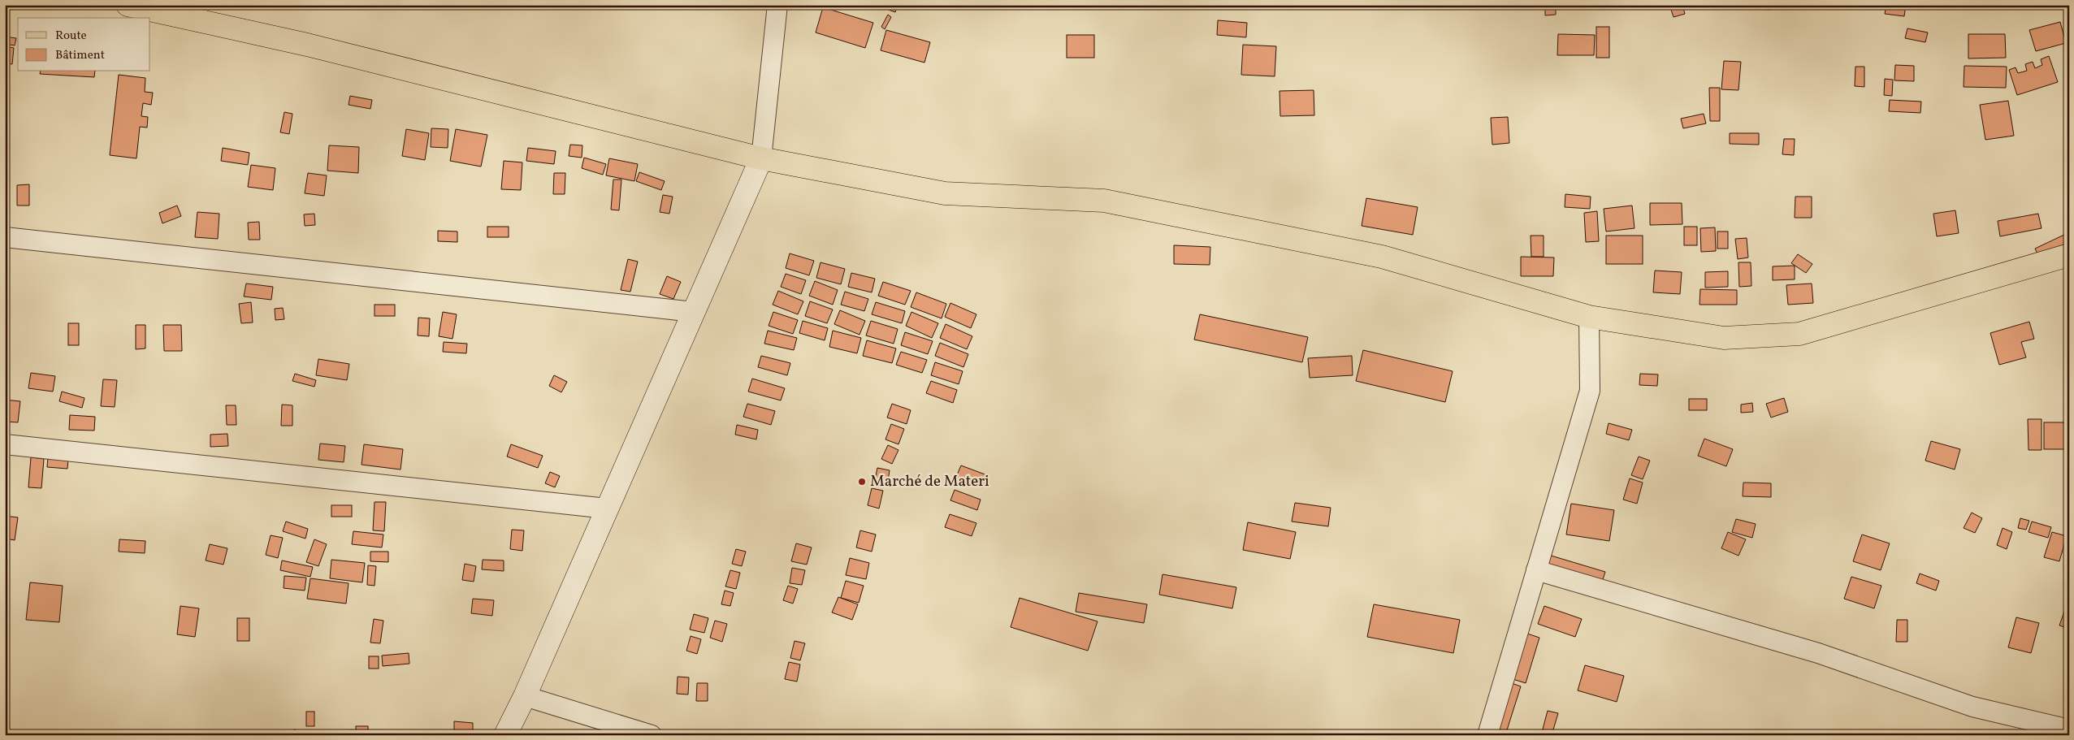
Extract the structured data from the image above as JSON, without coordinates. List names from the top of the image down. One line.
{"places":["Marché de Materi"],"legend":["Route","Bâtiment"]}
